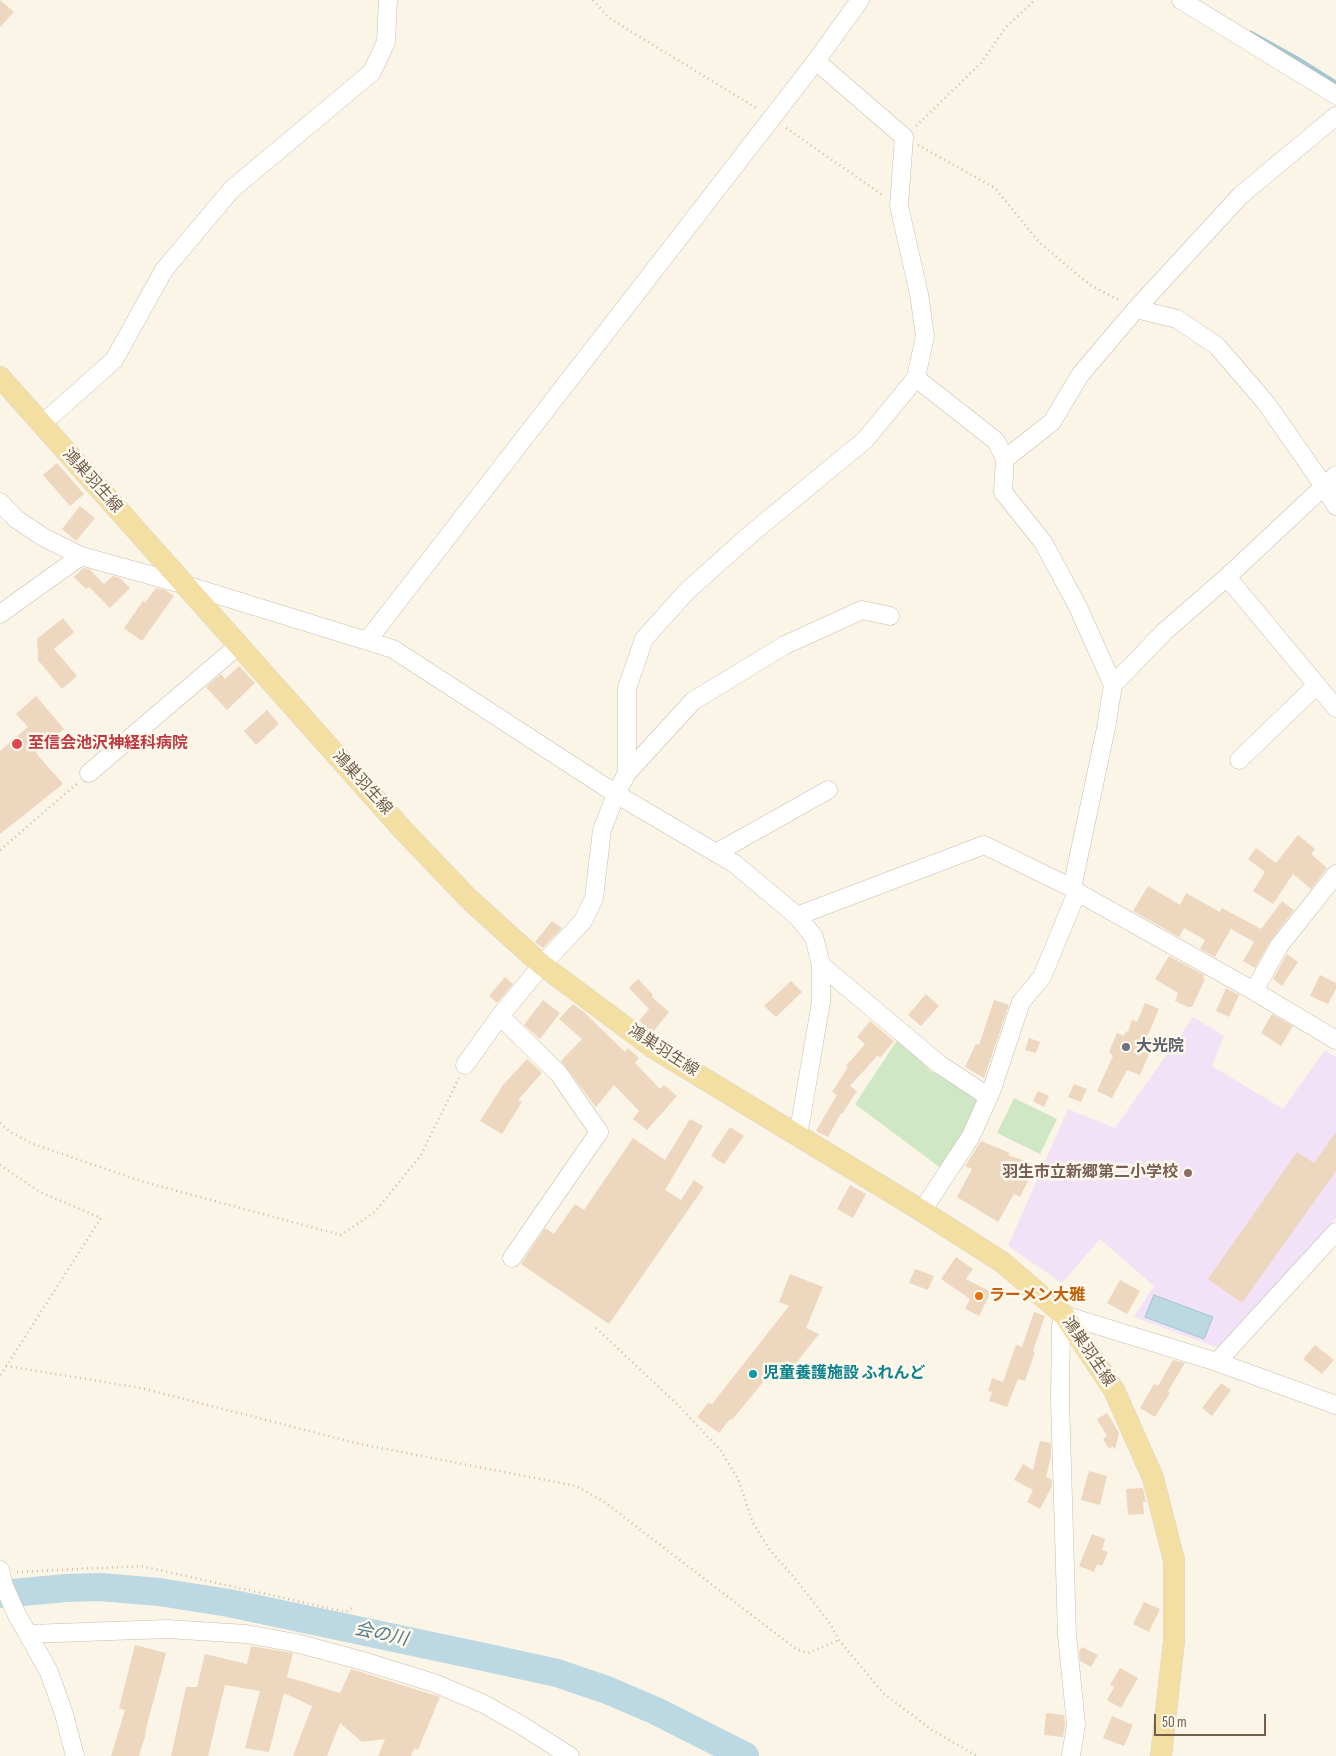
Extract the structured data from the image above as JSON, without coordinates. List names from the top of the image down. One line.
{"streets":{"main road":["鴻巣羽生線"]},"water":["会の川"],"places":["至信会池沢神経科病院","大光院","羽生市立新郷第二小学校","ラーメン大雅","児童養護施設 ふれんど"],"scale_bar":"50 m"}
